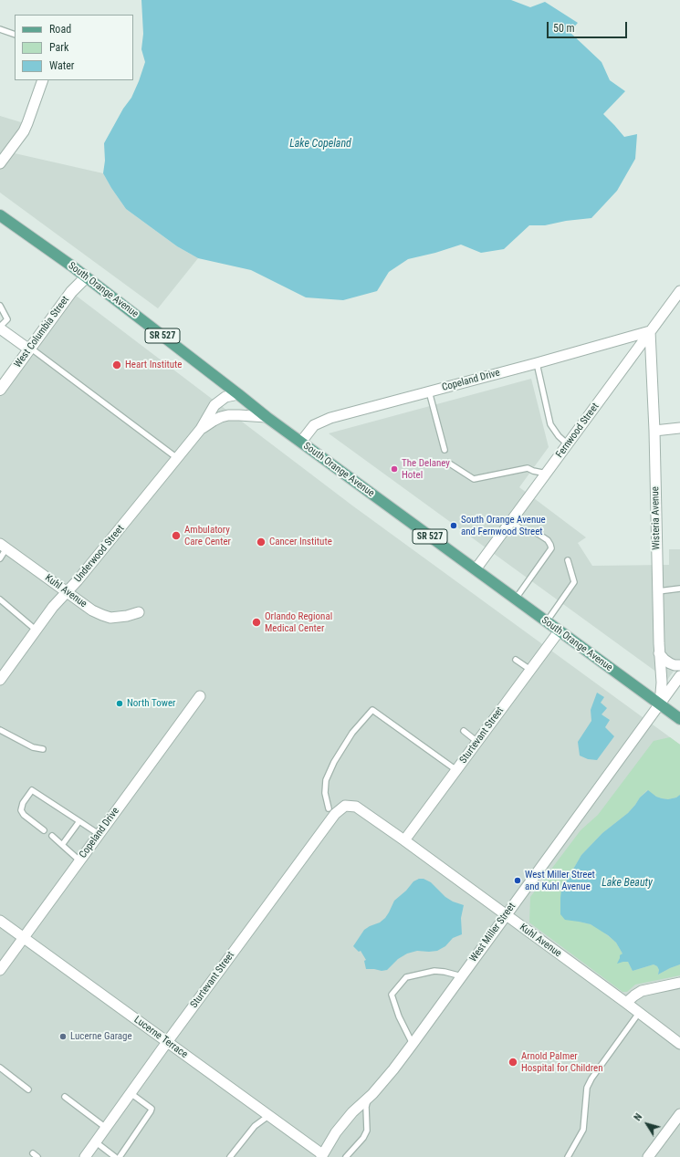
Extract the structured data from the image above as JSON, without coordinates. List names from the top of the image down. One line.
{"streets":{"main road":["South Orange Avenue","SR 527"],"street":["West Columbia Street","Copeland Drive","Fernwood Street","Wisteria Avenue","Underwood Street","Kuhl Avenue","Sturtevant Street","West Miller Street","Lucerne Terrace"]},"crossings":[["South Orange Avenue","West Columbia Street"],["South Orange Avenue","Copeland Drive"],["South Orange Avenue","Fernwood Street"],["South Orange Avenue","Wisteria Avenue"],["South Orange Avenue","Underwood Street"],["South Orange Avenue","Sturtevant Street"],["South Orange Avenue","West Miller Street"],["Copeland Drive","Fernwood Street"],["Copeland Drive","Wisteria Avenue"],["Copeland Drive","Lucerne Terrace"],["Fernwood Street","Wisteria Avenue"],["Wisteria Avenue","West Miller Street"],["Underwood Street","Kuhl Avenue"],["Kuhl Avenue","Sturtevant Street"],["Kuhl Avenue","West Miller Street"],["Sturtevant Street","Lucerne Terrace"],["West Miller Street","Lucerne Terrace"]],"water":["Lake Copeland","Lake Beauty"],"places":["Heart Institute","The Delaney Hotel","South Orange Avenue and Fernwood Street","Ambulatory Care Center","Cancer Institute","Orlando Regional Medical Center","North Tower","West Miller Street and Kuhl Avenue","Lucerne Garage","Arnold Palmer Hospital for Children"],"legend":["Road","Park","Water"],"scale_bar":"50 m","north":"top left"}
